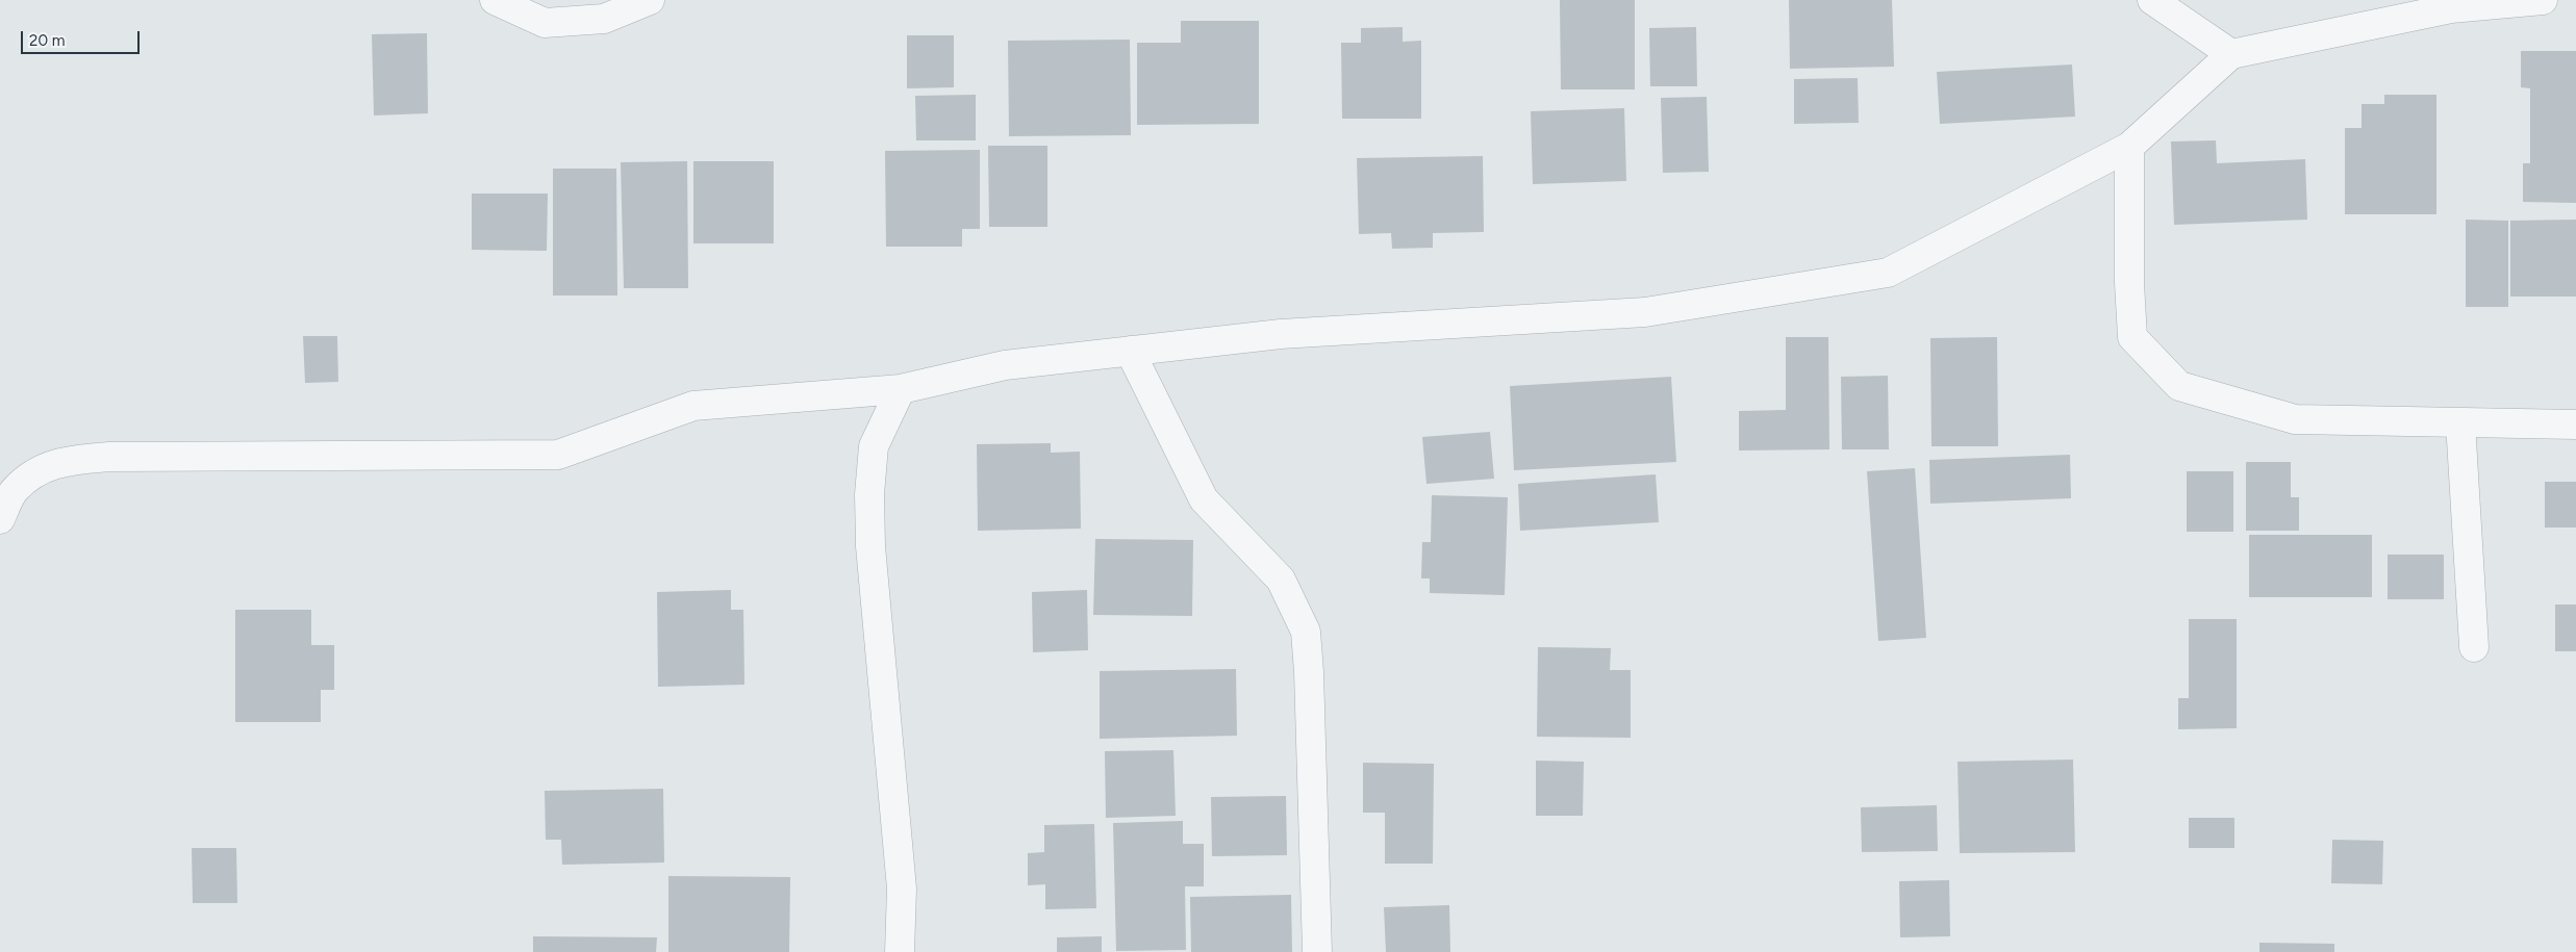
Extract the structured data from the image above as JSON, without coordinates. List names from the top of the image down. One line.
{"scale_bar":"20 m"}
